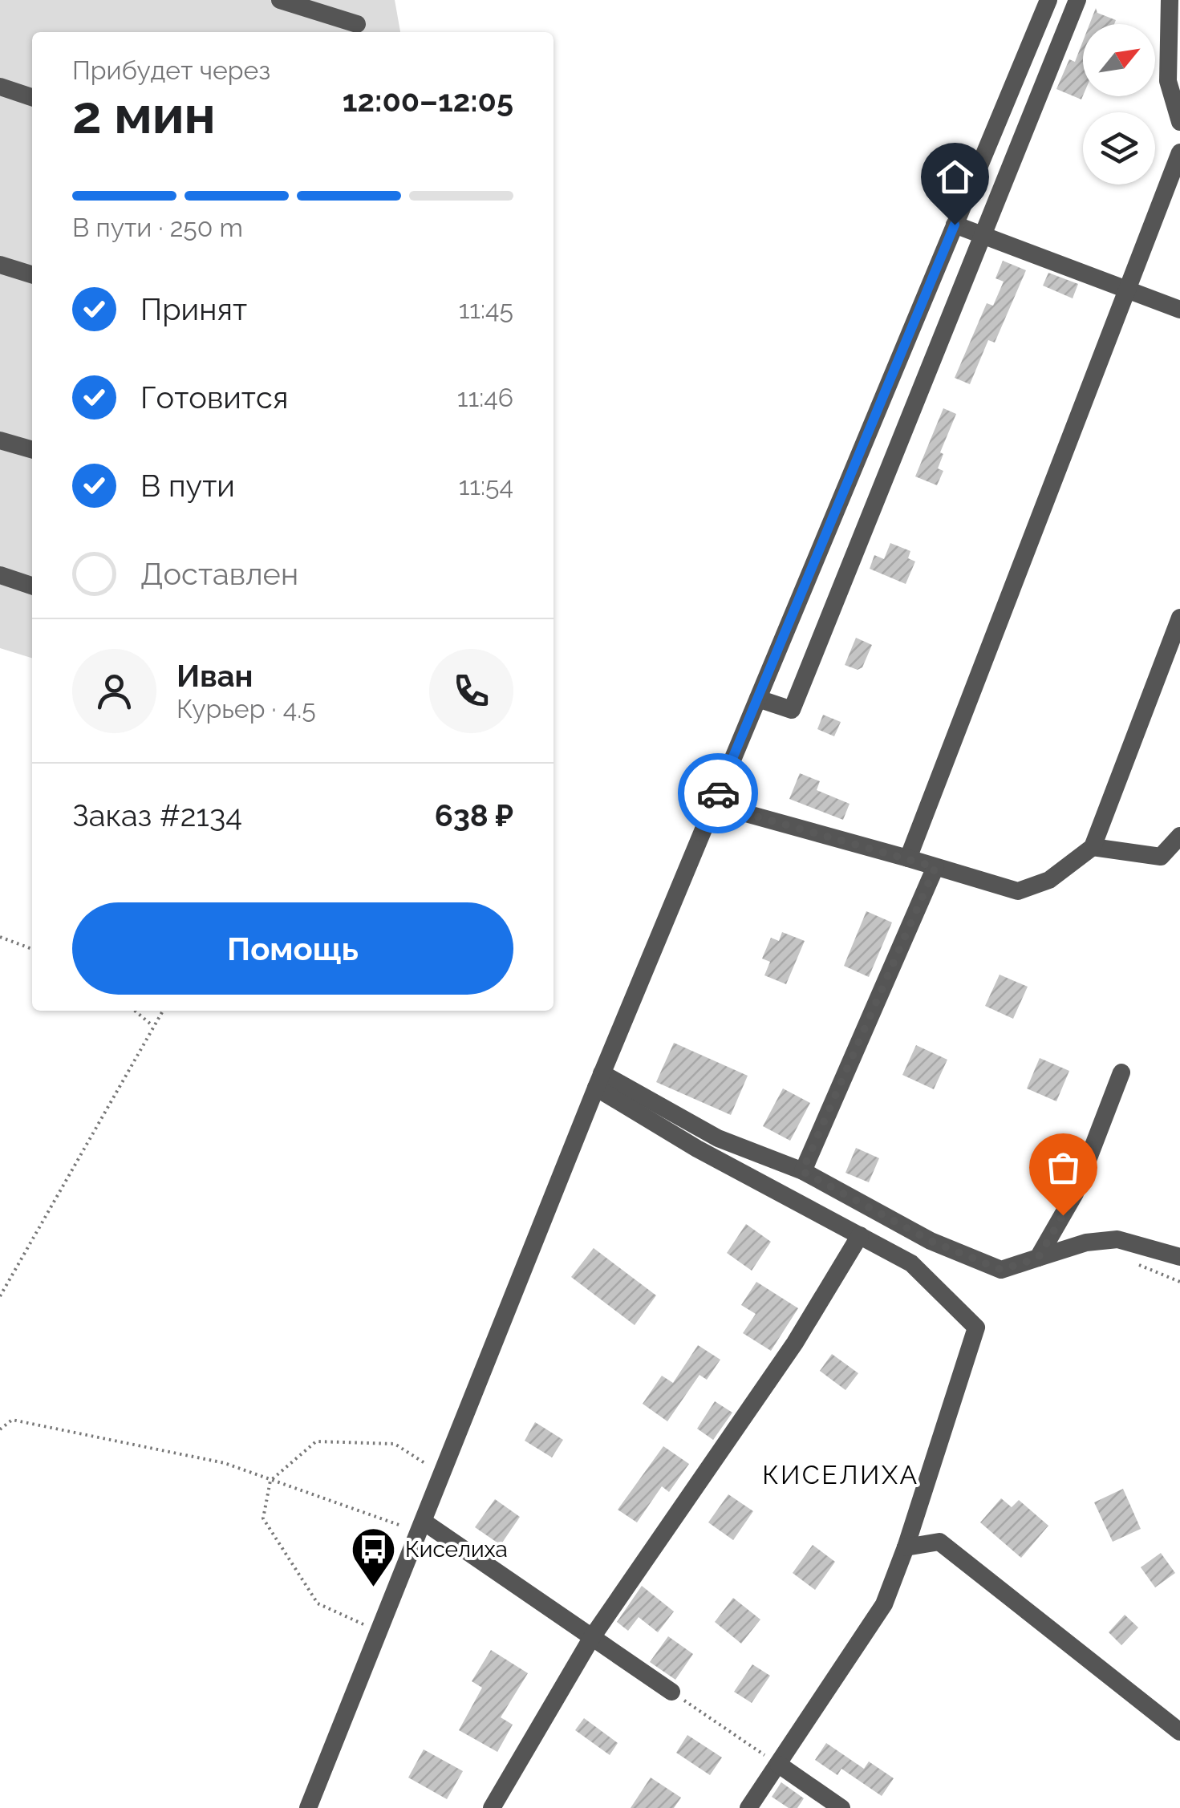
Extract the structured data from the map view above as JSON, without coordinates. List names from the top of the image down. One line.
{"districts":["КИСЕЛИХА"],"places":{"bus stop":["Киселиха"]},"north":"top right","page":{"heading":["2 мин","Прибудет через","12:00–12:05"],"panel":["Иван","Курьер · 4.5","Заказ #2134","638 ₽"],"bar":"В пути · 250 m","list":[["Принят","11:45"],["Готовится","11:46"],["В пути","11:54"],"Доставлен"],"buttons":"Помощь"}}
